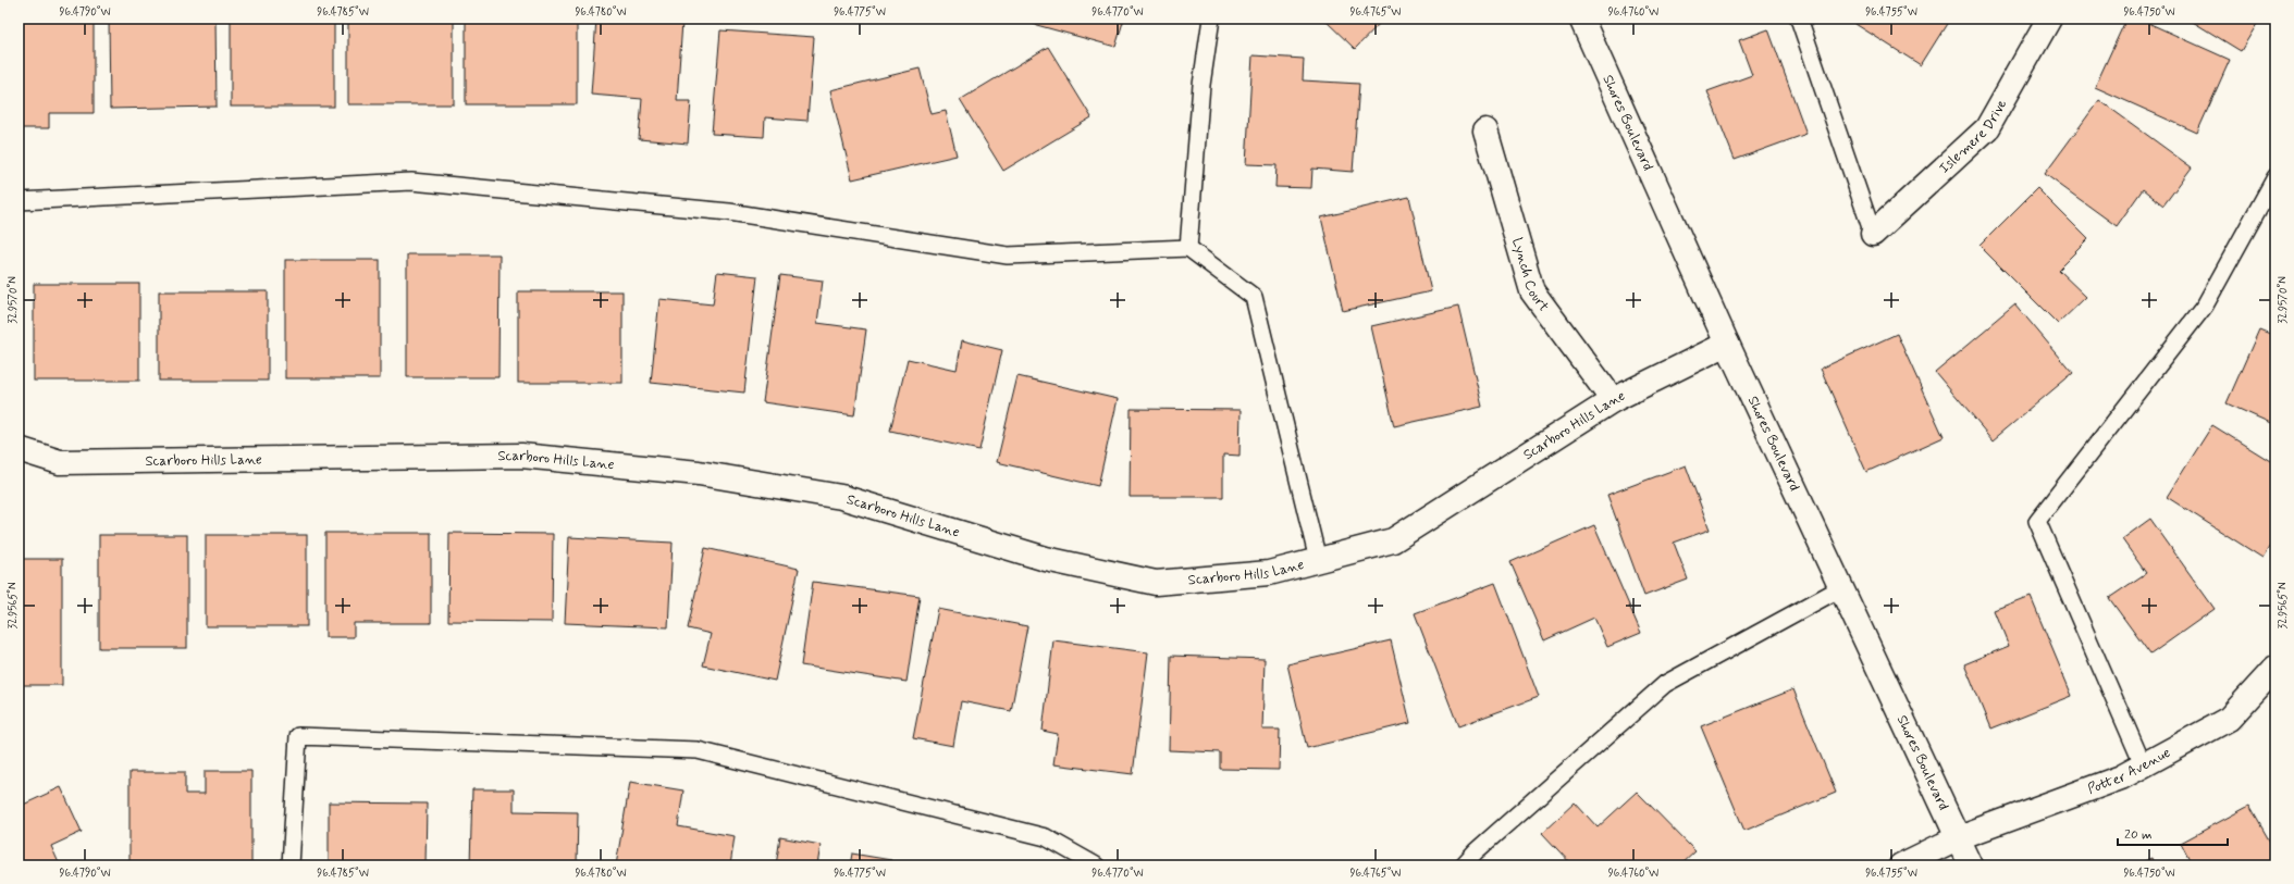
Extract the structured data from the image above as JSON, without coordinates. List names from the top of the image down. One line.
{"streets":{"street":["Shores Boulevard","Islemere Drive","Lynch Court","Scarboro Hills Lane","Potter Avenue"]},"crossings":[["Shores Boulevard","Scarboro Hills Lane"],["Shores Boulevard","Potter Avenue"],["Lynch Court","Scarboro Hills Lane"]],"scale_bar":"20 m","coordinates":["96.4790°W","96.4785°W","96.4780°W","96.4775°W","96.4770°W","96.4765°W","96.4760°W","96.4755°W","96.4750°W","32.9570°N","32.9565°N"]}
